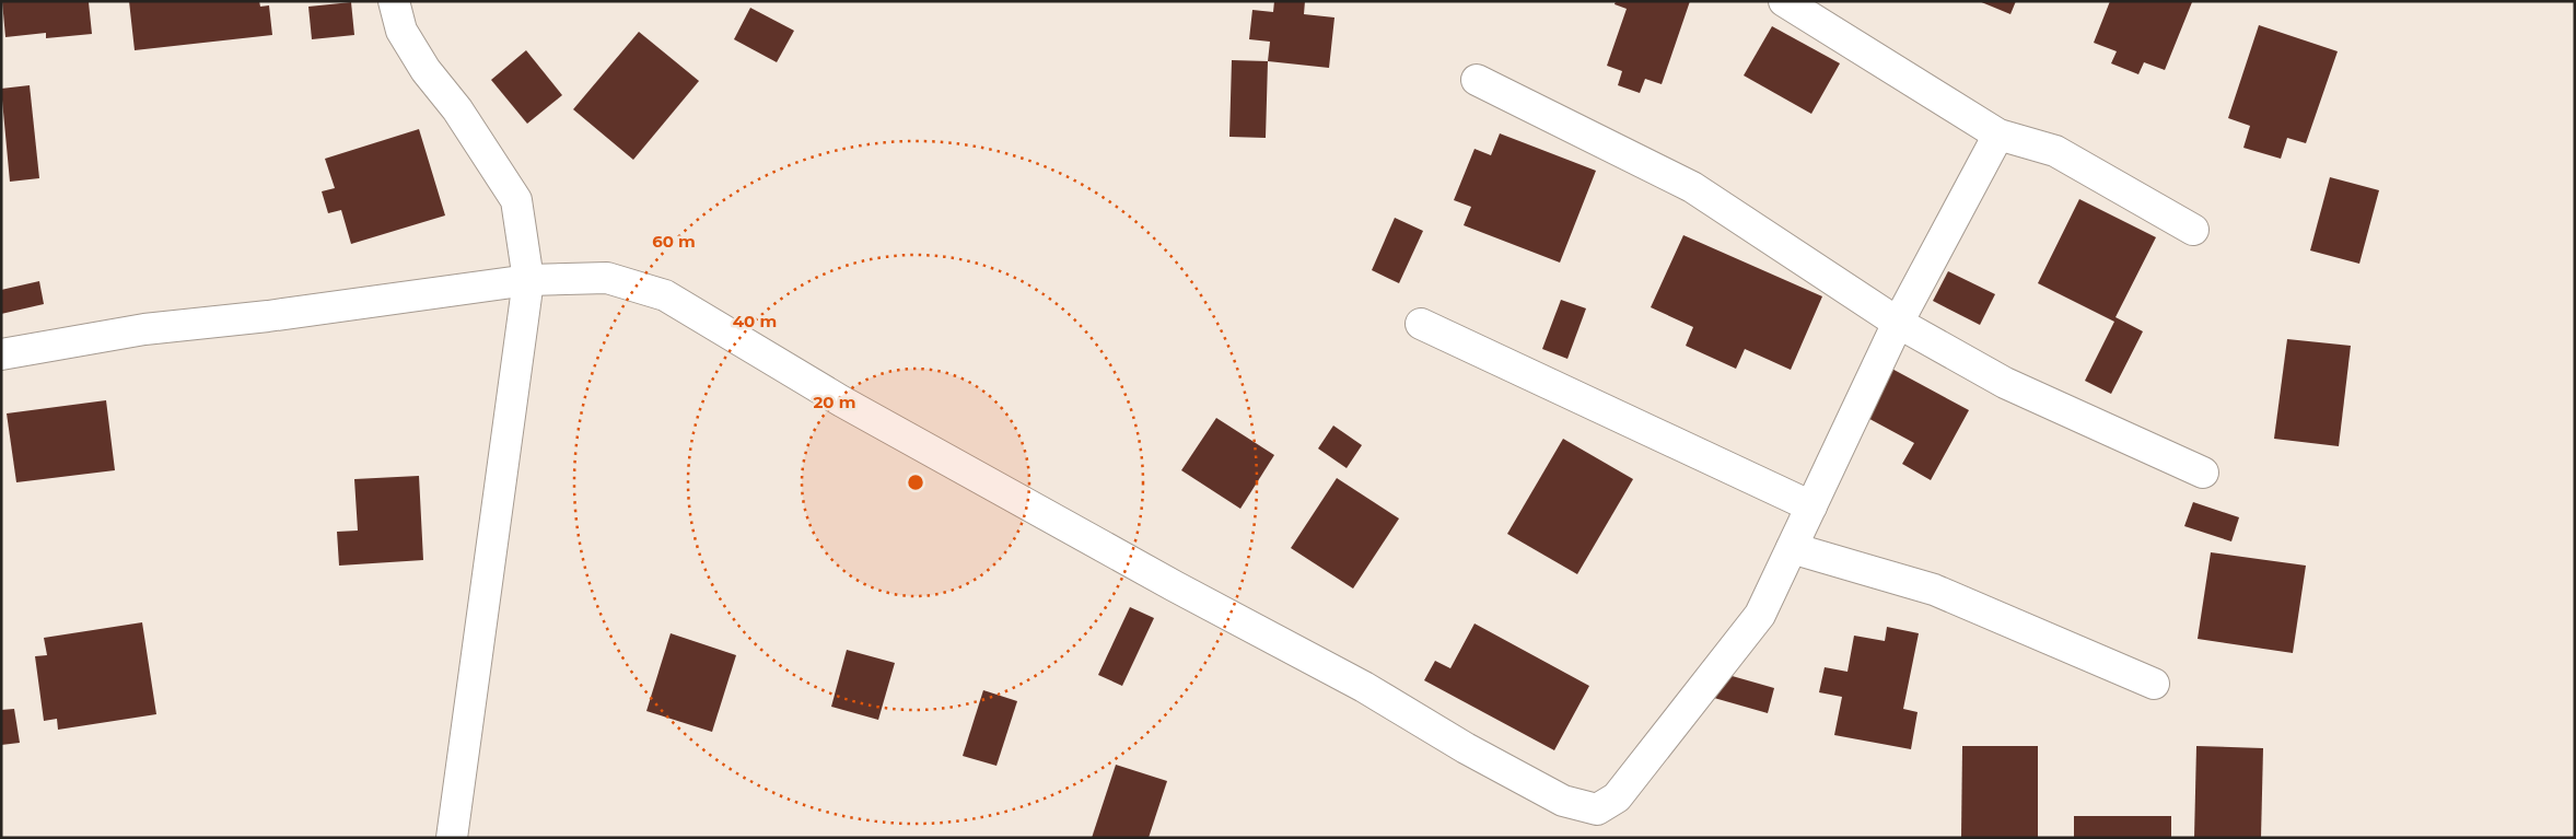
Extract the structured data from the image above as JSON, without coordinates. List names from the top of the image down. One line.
{"rings":["60 m","40 m","20 m"]}
